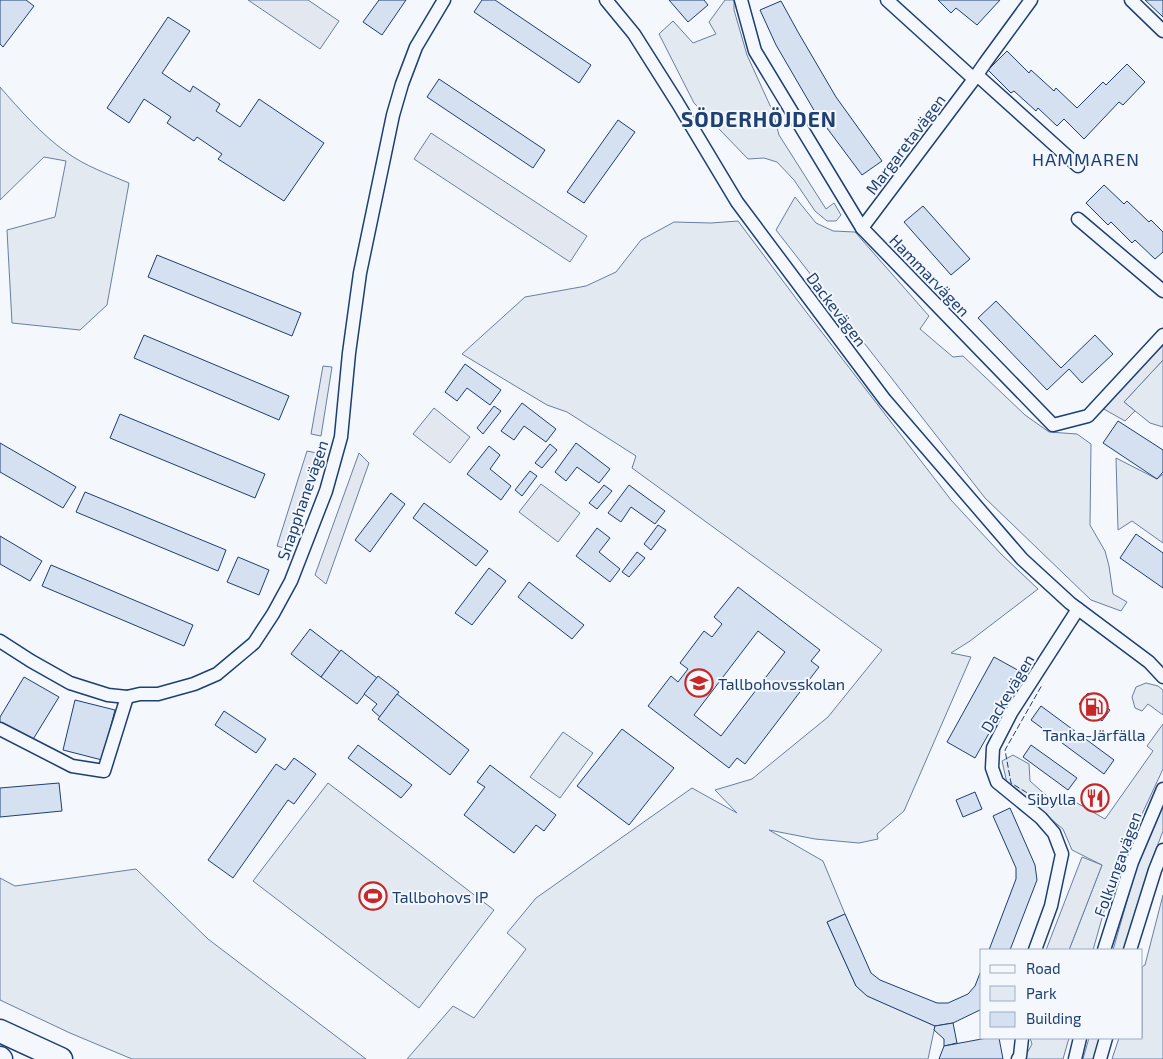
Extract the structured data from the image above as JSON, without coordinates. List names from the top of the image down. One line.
{"streets":{"street":["Margaretavägen","Hammarvägen","Dackevägen","Snapphanevägen","Folkungavägen"]},"crossings":[["Margaretavägen","Hammarvägen"]],"districts":["SÖDERHÖJDEN","HAMMAREN"],"places":{"school or university":["Tallbohovsskolan"],"fuel station":["Tanka-Järfälla"],"restaurant":["Sibylla"],"sports":["Tallbohovs IP"]},"legend":["Road","Park","Building"]}
